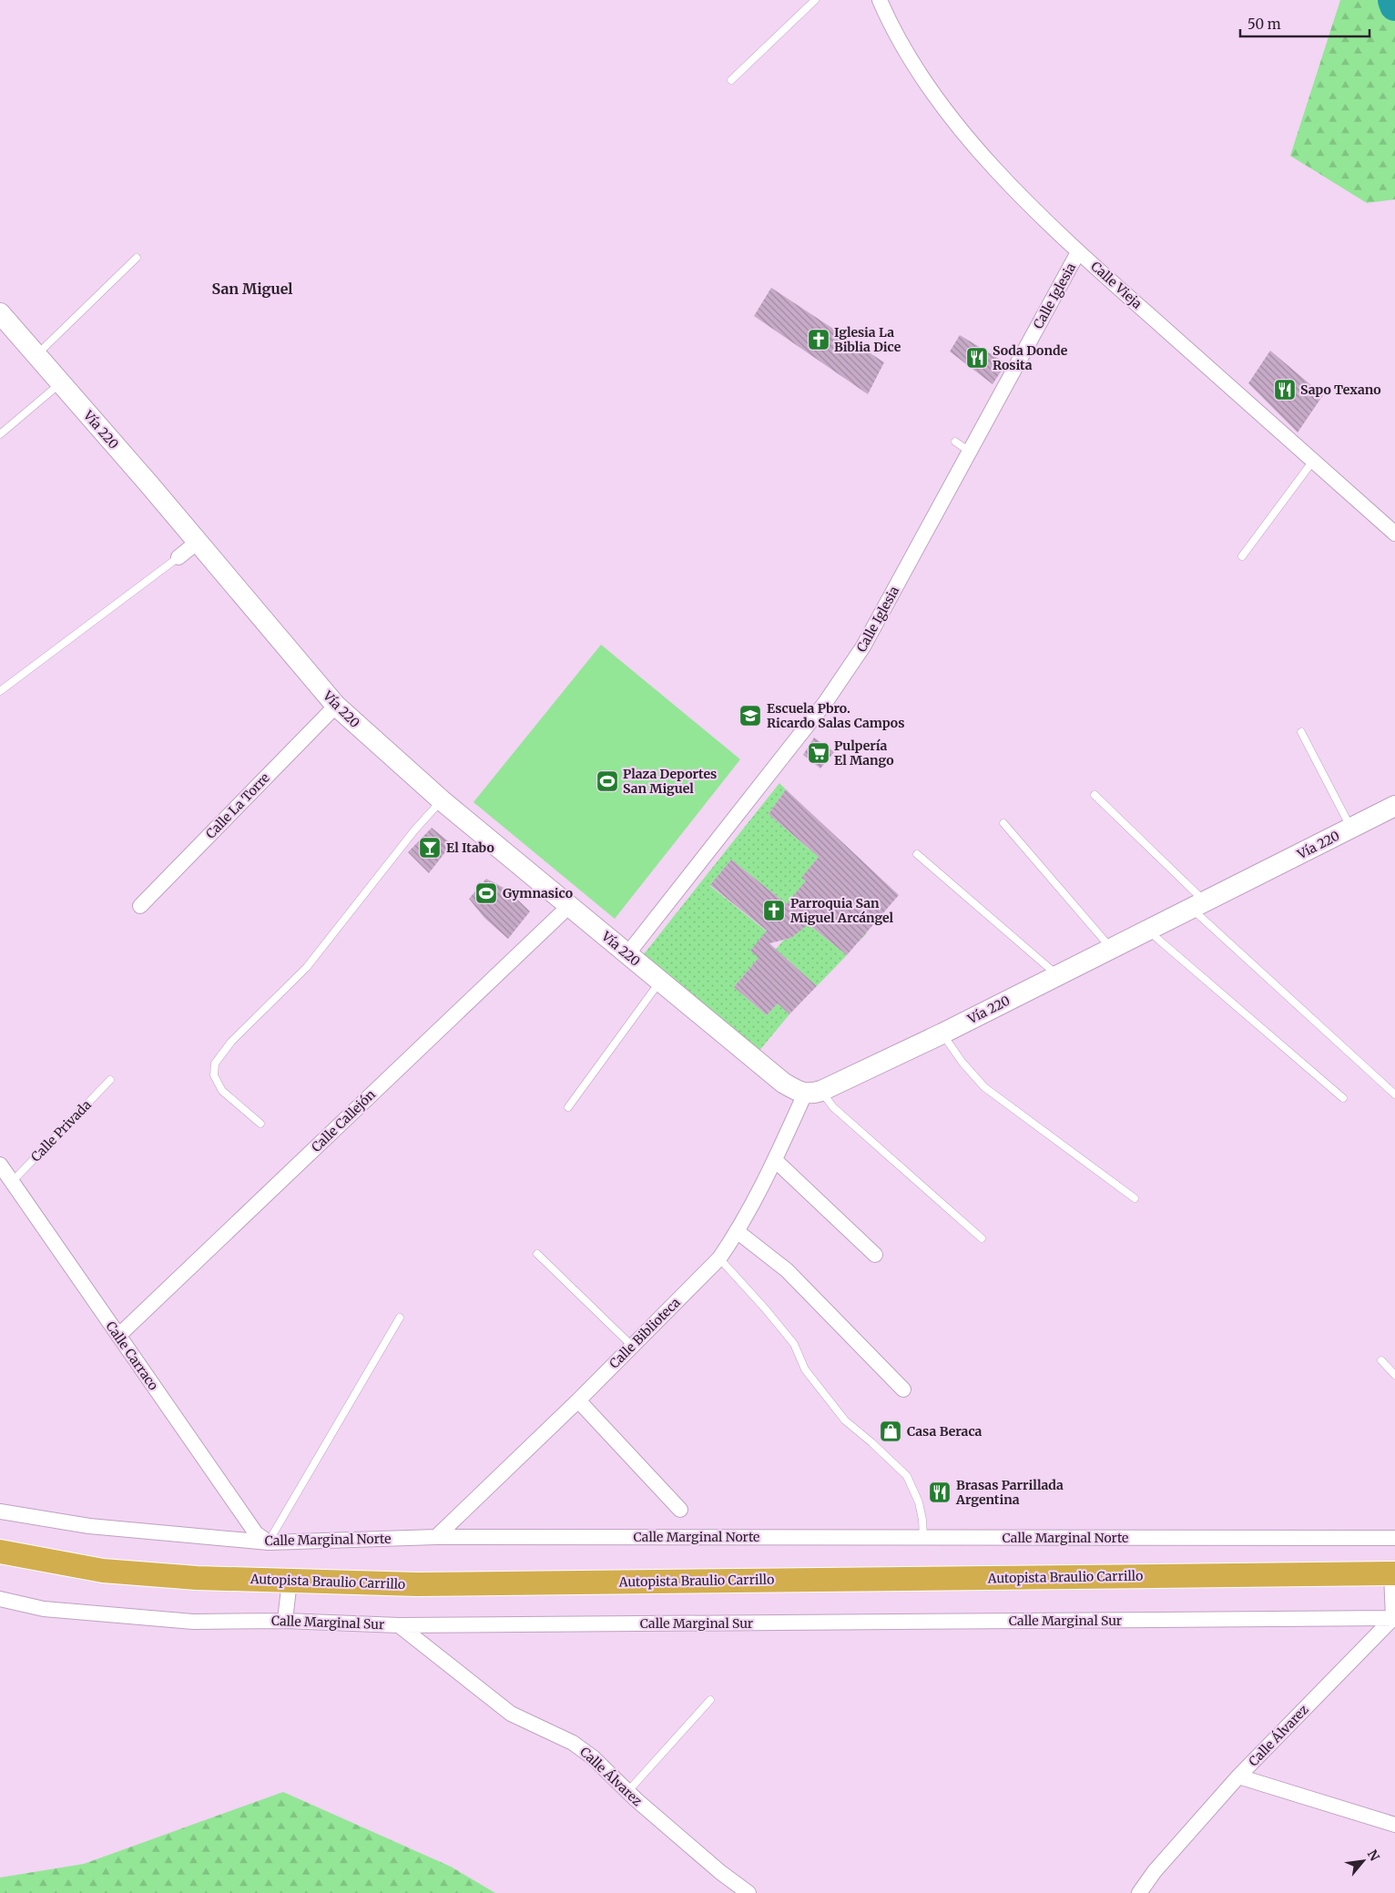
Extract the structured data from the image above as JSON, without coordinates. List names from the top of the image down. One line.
{"streets":{"highway":["Autopista Braulio Carrillo"],"main road":["Vía 220"],"street":["Calle Vieja","Calle Iglesia","Calle La Torre","Calle Callejón","Calle Biblioteca","Calle Carraco","Calle Marginal Norte","Calle Marginal Sur","Calle Álvarez"],"lane":["Calle Privada"]},"crossings":[["Calle Vieja","Calle Iglesia"],["Calle Iglesia","Vía 220"],["Vía 220","Calle La Torre"],["Vía 220","Calle Callejón"],["Vía 220","Calle Biblioteca"],["Calle Callejón","Calle Carraco"],["Calle Privada","Calle Carraco"],["Calle Biblioteca","Calle Marginal Norte"],["Calle Carraco","Calle Marginal Norte"],["Calle Marginal Sur","Calle Álvarez"]],"districts":["San Miguel"],"places":{"church":["Iglesia La Biblia Dice","Parroquia San Miguel Arcángel"],"restaurant":["Soda Donde Rosita","Sapo Texano","Brasas Parrillada Argentina"],"school or university":["Escuela Pbro. Ricardo Salas Campos"],"supermarket":["Pulpería El Mango"],"sports":["Plaza Deportes San Miguel","Gymnasico"],"bar":["El Itabo"],"shop":["Casa Beraca"]},"scale_bar":"50 m","north":"top right"}
